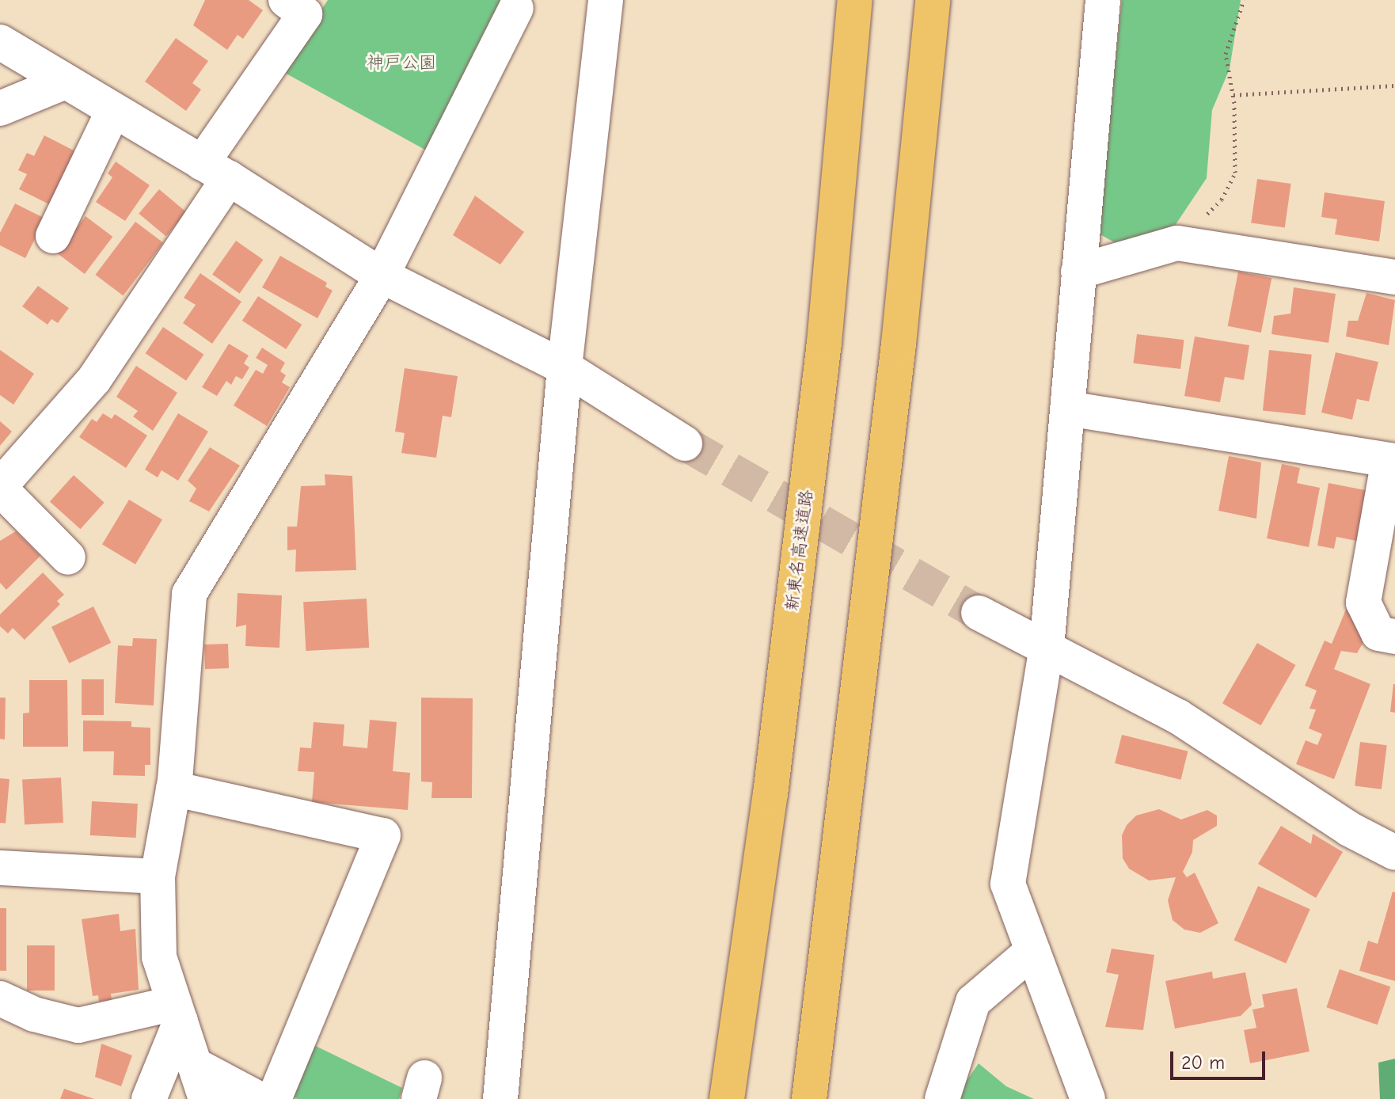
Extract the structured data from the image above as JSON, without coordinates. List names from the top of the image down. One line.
{"streets":{"highway":["新東名高速道路"]},"parks":["神戸公園"],"scale_bar":"20 m"}
